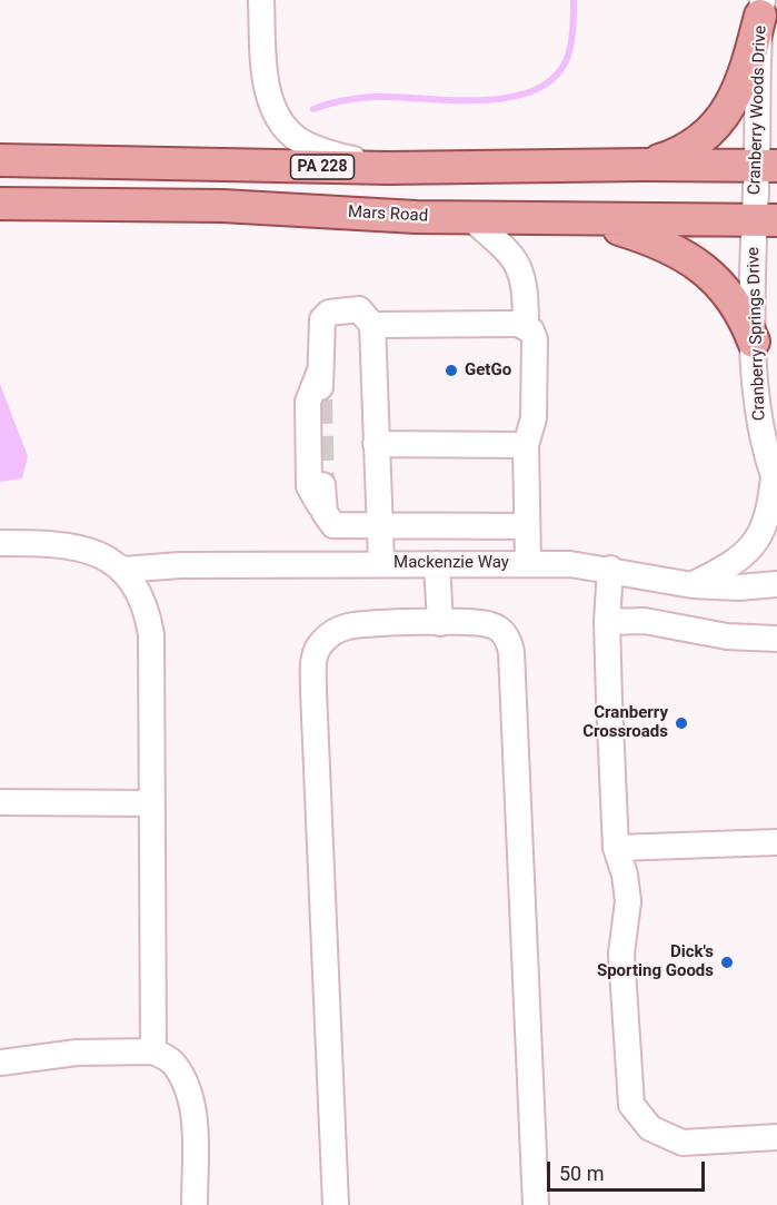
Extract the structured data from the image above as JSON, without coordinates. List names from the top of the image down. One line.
{"streets":{"main road":["PA 228","Mars Road"],"street":["Cranberry Woods Drive","Cranberry Springs Drive","Mackenzie Way"]},"crossings":[["Cranberry Woods Drive","PA 228"],["Cranberry Woods Drive","Mars Road"],["Cranberry Woods Drive","Cranberry Springs Drive"],["Mars Road","Cranberry Springs Drive"]],"places":["GetGo","Cranberry Crossroads","Dick's Sporting Goods"],"scale_bar":"50 m"}
